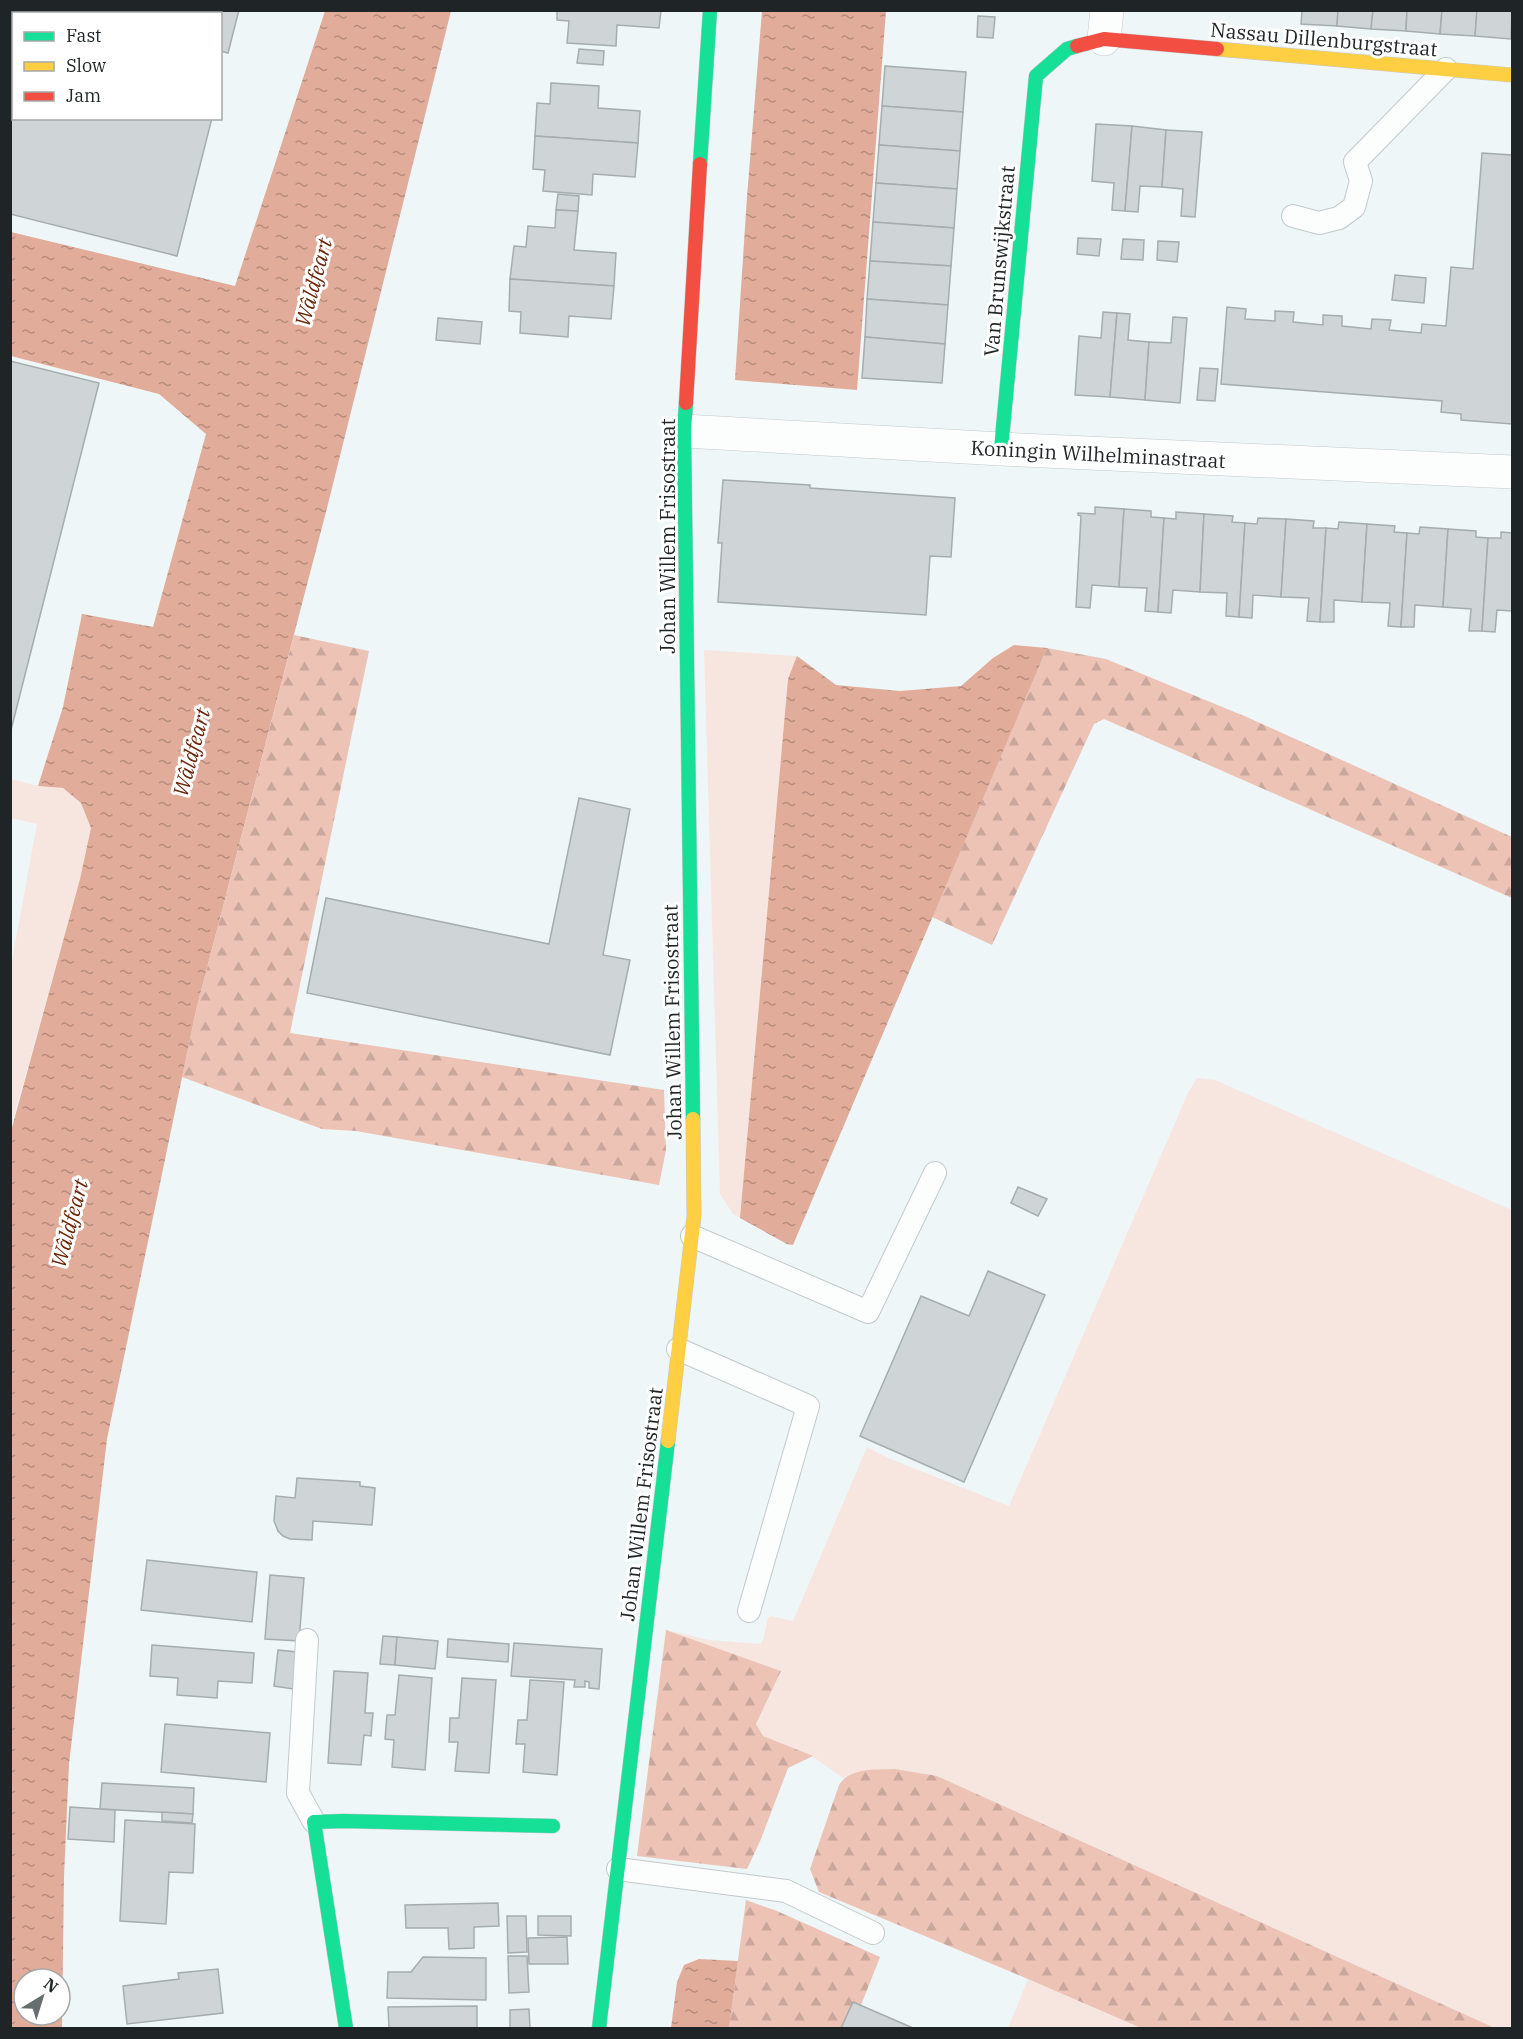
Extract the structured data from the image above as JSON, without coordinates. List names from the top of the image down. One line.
{"streets":{"street":["Nassau Dillenburgstraat","Van Brunswijkstraat","Koningin Wilhelminastraat","Johan Willem Frisostraat"]},"crossings":[["Nassau Dillenburgstraat","Van Brunswijkstraat"],["Van Brunswijkstraat","Koningin Wilhelminastraat"],["Koningin Wilhelminastraat","Johan Willem Frisostraat"]],"water":["Wâldfeart"],"legend":["Fast","Slow","Jam"],"north":"top right"}
